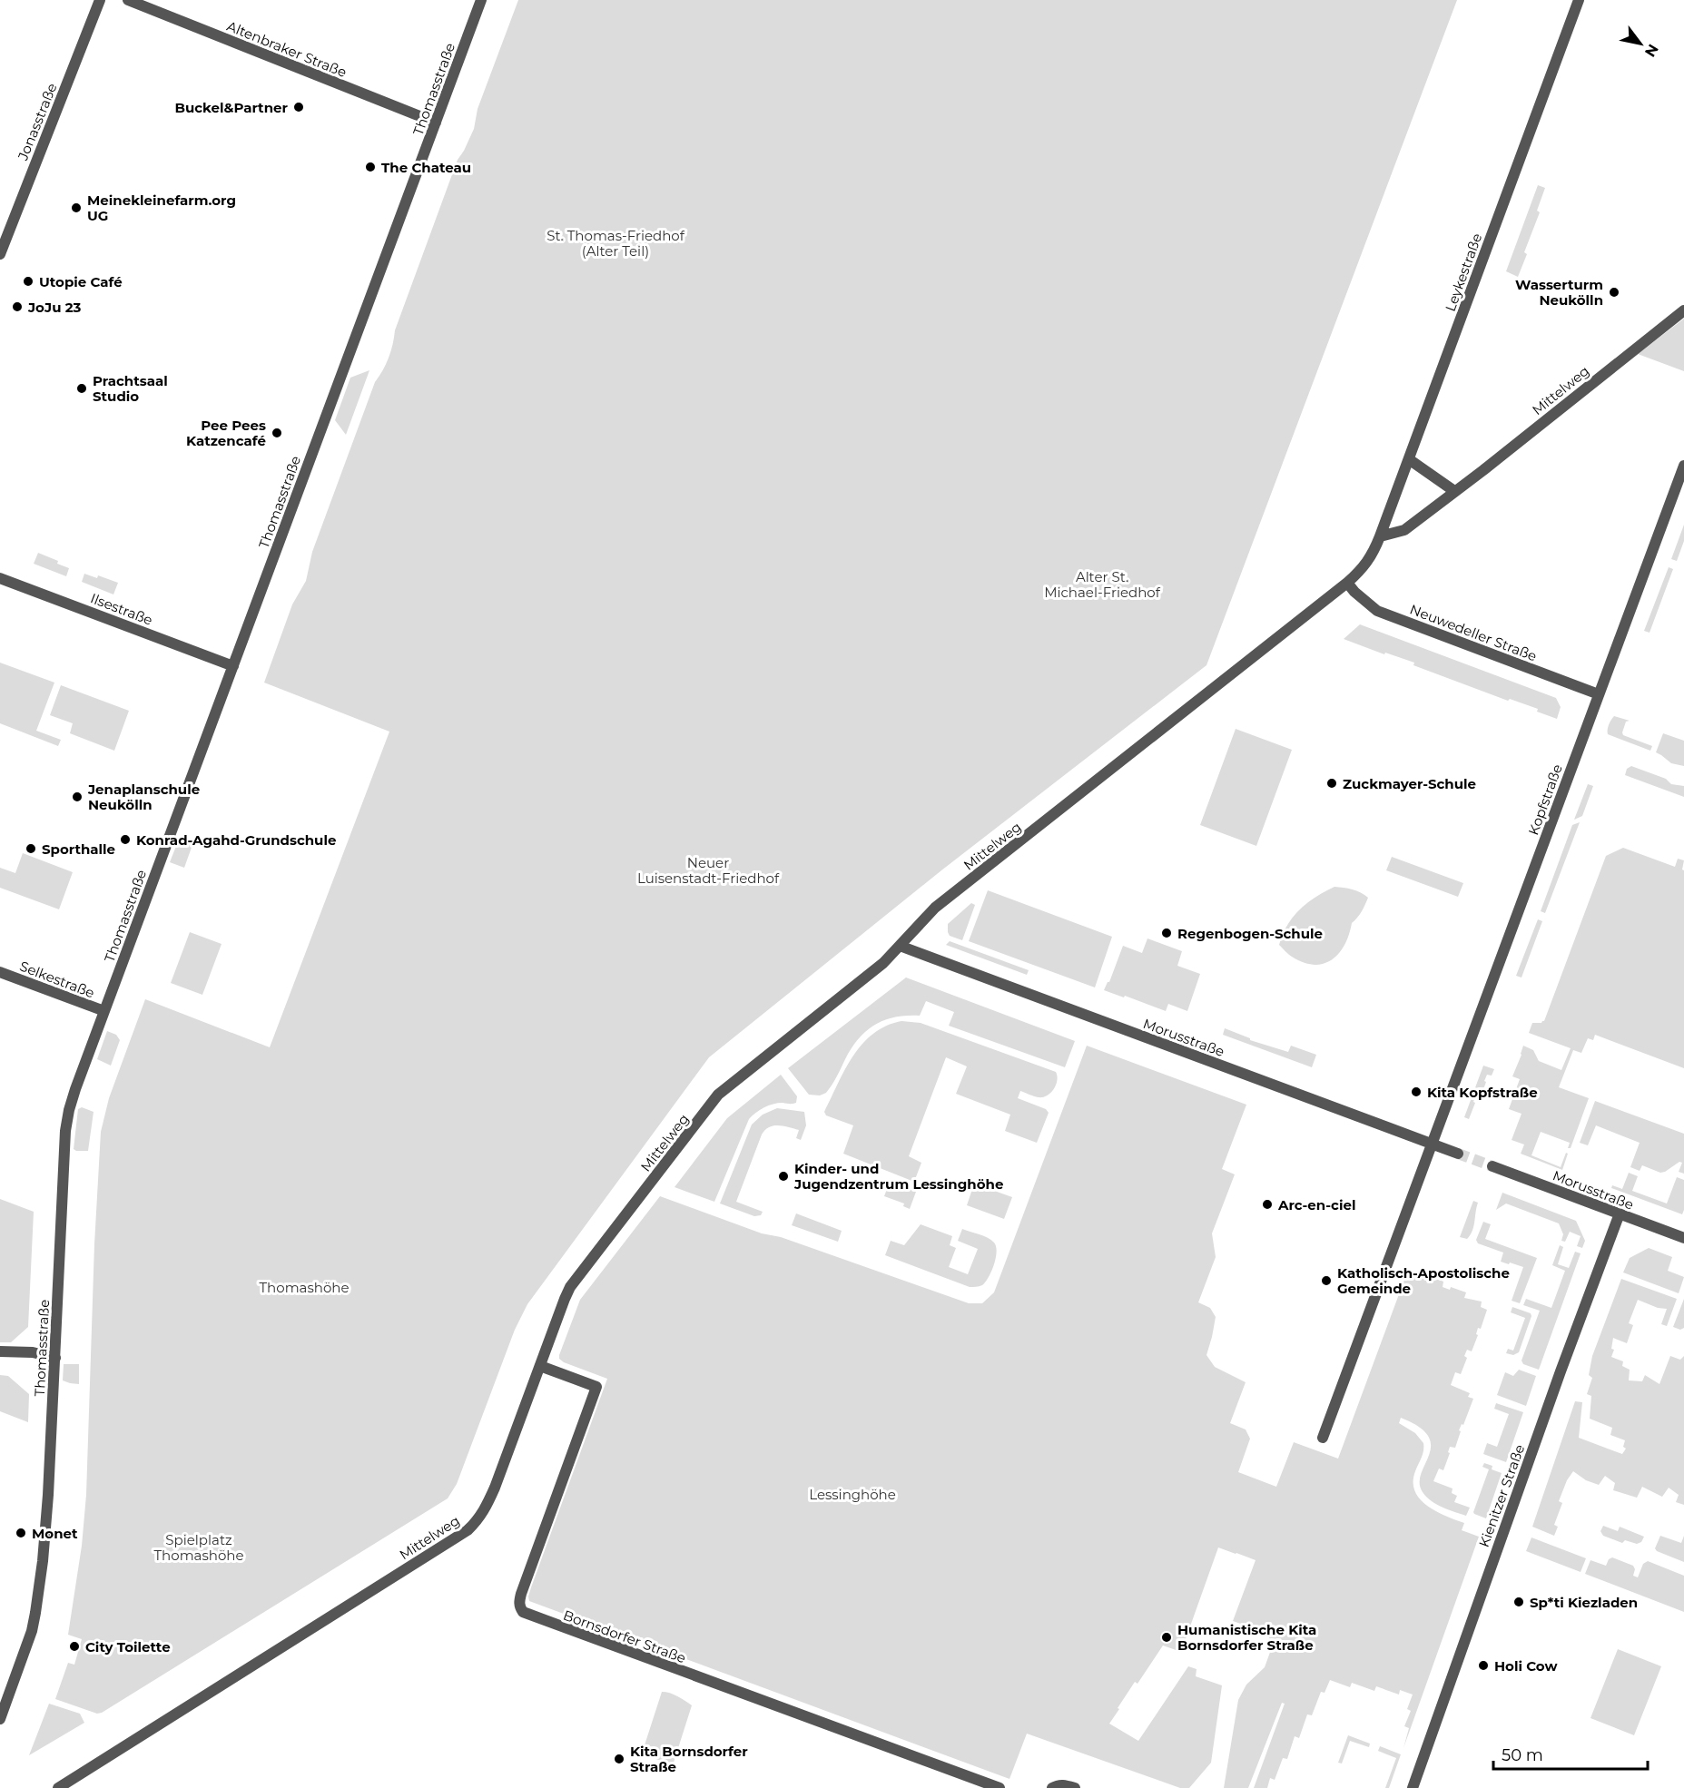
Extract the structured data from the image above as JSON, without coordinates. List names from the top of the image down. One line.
{"streets":{"street":["Altenbraker Straße","Thomasstraße","Jonasstraße","Leykestraße","Mittelweg","Ilsestraße","Neuwedeller Straße","Kopfstraße","Selkestraße","Morusstraße","Kienitzer Straße","Bornsdorfer Straße"]},"crossings":[["Altenbraker Straße","Thomasstraße"],["Thomasstraße","Ilsestraße"],["Thomasstraße","Selkestraße"],["Leykestraße","Mittelweg"],["Mittelweg","Neuwedeller Straße"],["Mittelweg","Morusstraße"],["Mittelweg","Bornsdorfer Straße"],["Neuwedeller Straße","Kopfstraße"],["Kopfstraße","Morusstraße"],["Morusstraße","Kienitzer Straße"]],"parks":["St. Thomas-Friedhof (Alter Teil)","Alter St. Michael-Friedhof","Neuer Luisenstadt-Friedhof","Thomashöhe","Lessinghöhe","Spielplatz Thomashöhe"],"places":["Buckel&Partner","The Chateau","Meinekleinefarm.org UG","Utopie Café","Wasserturm Neukölln","JoJu 23","Prachtsaal Studio","Pee Pees Katzencafé","Zuckmayer-Schule","Jenaplanschule Neukölln","Konrad-Agahd-Grundschule","Sporthalle","Regenbogen-Schule","Kita Kopfstraße","Kinder- und Jugendzentrum Lessinghöhe","Arc-en-ciel","Katholisch-Apostolische Gemeinde","Monet","Sp*ti Kiezladen","Humanistische Kita Bornsdorfer Straße","City Toilette","Holi Cow","Kita Bornsdorfer Straße"],"scale_bar":"50 m","north":"bottom right"}
